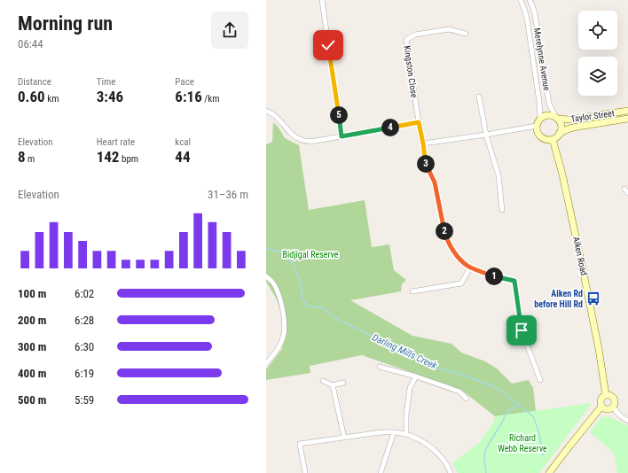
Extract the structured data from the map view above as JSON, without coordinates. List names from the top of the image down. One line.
{"streets":{"street":["Merelynne Avenue","Kingston Close","Taylor Street","Aiken Road"]},"crossings":[["Merelynne Avenue","Taylor Street"],["Merelynne Avenue","Aiken Road"],["Taylor Street","Aiken Road"]],"water":["Darling Mills Creek"],"parks":["Bidjigal Reserve","Richard Webb Reserve"],"places":{"bus stop":["Aiken Rd before Hill Rd"]},"page":{"heading":["Morning run","06:44"],"stats":[["Distance","0.60 km"],["Time","3:46"],["Pace","6:16 /km"],["Elevation","8 m"],["Heart rate","142 bpm"],["kcal","44"]],"pins":["5","4","3","2","1"],"chart":["Elevation","31–36 m"],"list":[{"name":"100 m","note":"6:02"},{"name":"200 m","note":"6:28"},{"name":"300 m","note":"6:30"},{"name":"400 m","note":"6:19"},{"name":"500 m","note":"5:59"}]}}
